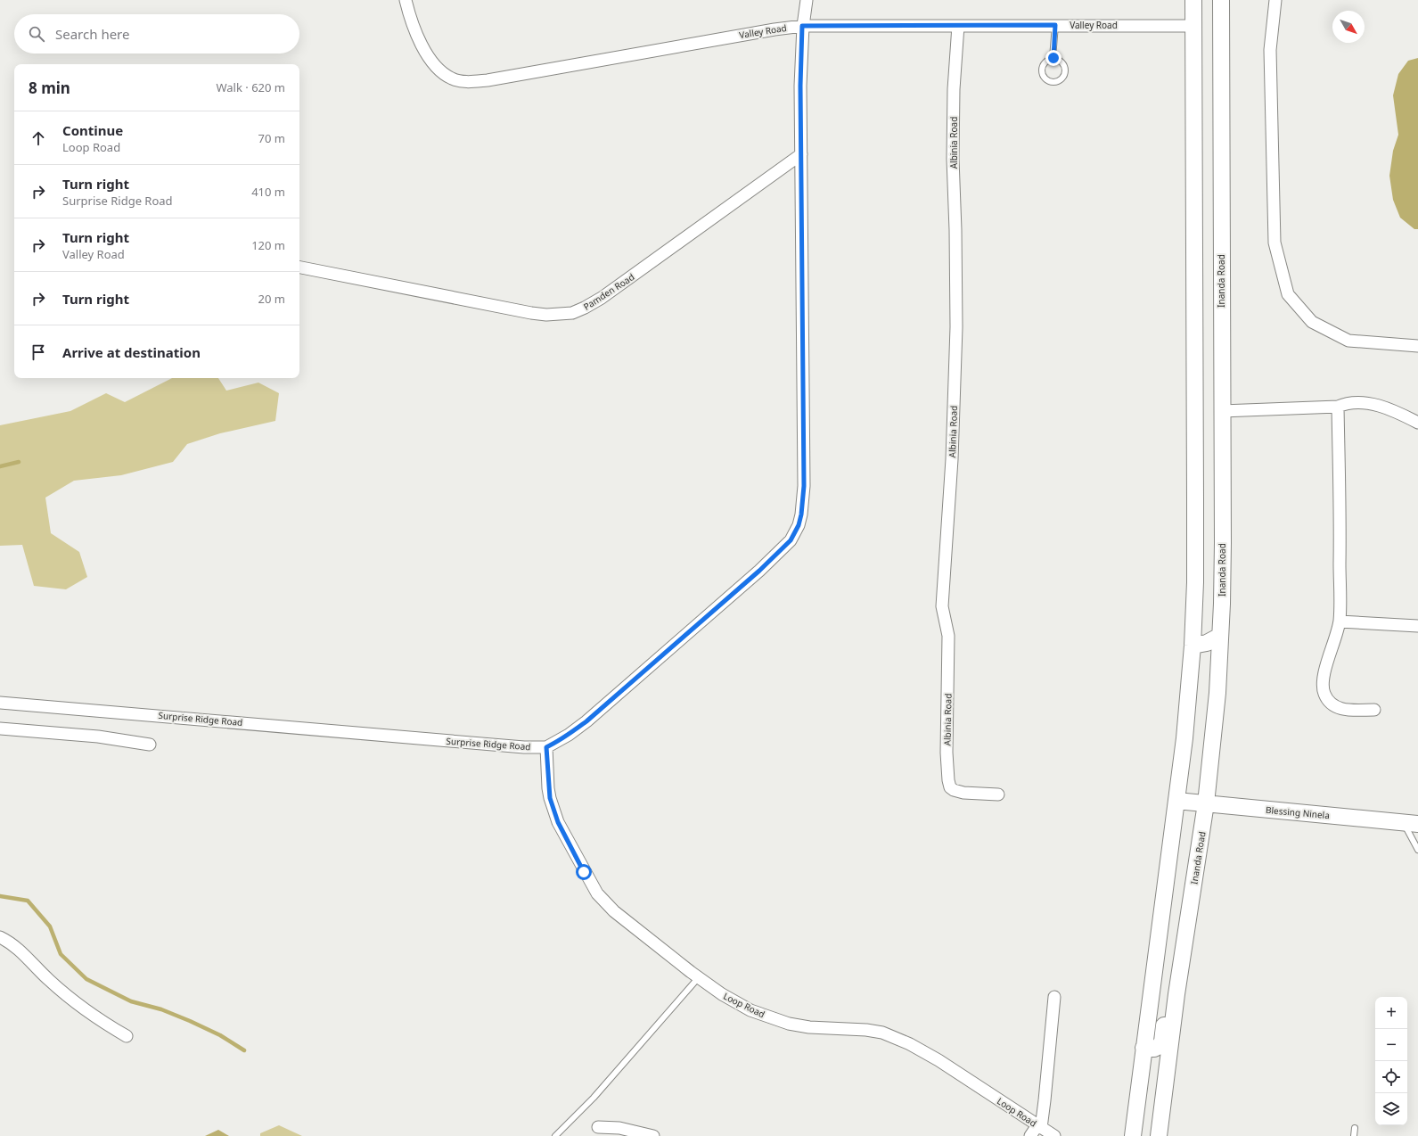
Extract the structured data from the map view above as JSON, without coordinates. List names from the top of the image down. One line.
{"streets":{"main road":["Inanda Road","Blessing Ninela"],"street":["Valley Road","Albinia Road","Pamden Road","Surprise Ridge Road","Loop Road"]},"crossings":[["Valley Road","Albinia Road"],["Valley Road","Surprise Ridge Road"],["Inanda Road","Blessing Ninela"],["Pamden Road","Surprise Ridge Road"],["Surprise Ridge Road","Loop Road"]],"north":"bottom right","page":{"search":"Search here","heading":["8 min","Walk · 620 m"],"list":[["Continue","Loop Road","70 m"],["Turn right","Surprise Ridge Road","410 m"],["Turn right","Valley Road","120 m"],["Turn right","20 m"],"Arrive at destination"],"map_buttons":["+","−"]}}
